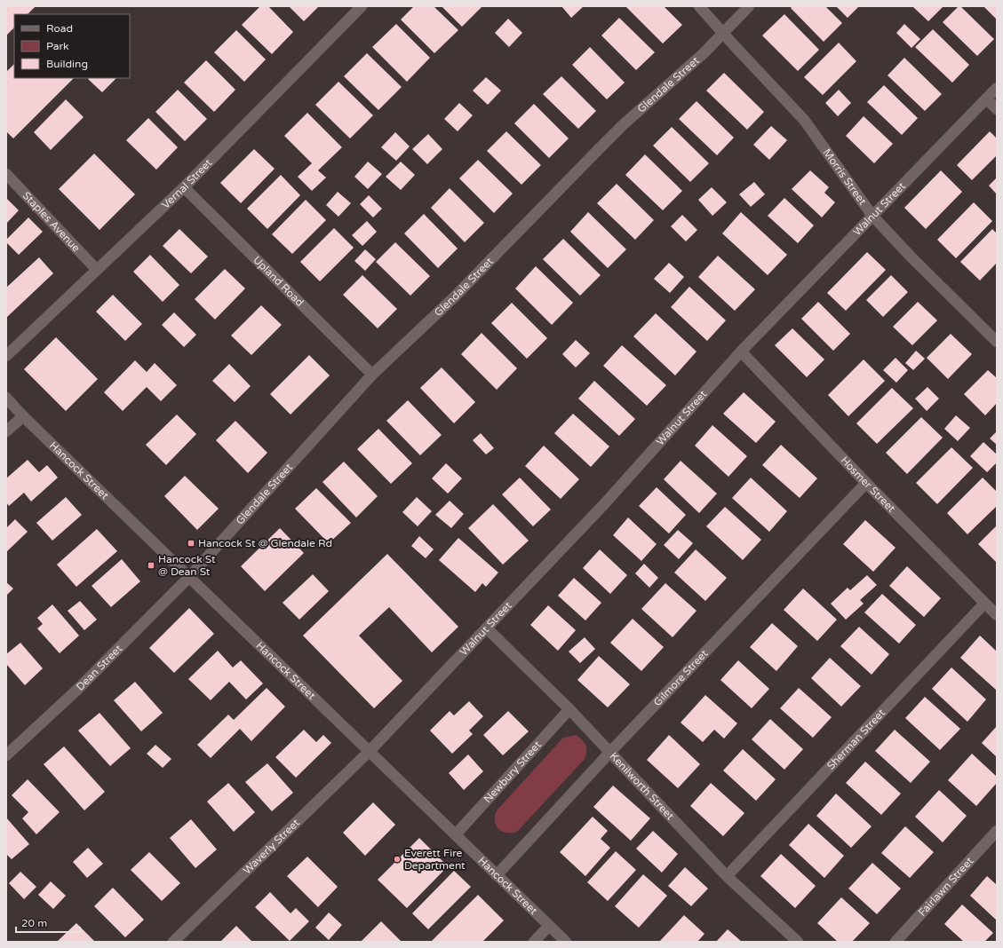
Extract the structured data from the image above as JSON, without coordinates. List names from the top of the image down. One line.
{"streets":{"street":["Glendale Street","Morris Street","Vernal Street","Walnut Street","Staples Avenue","Upland Road","Hancock Street","Hosmer Street","Dean Street","Gilmore Street","Sherman Street","Newbury Street","Kenilworth Street","Waverly Street","Fairlawn Street"]},"crossings":[["Glendale Street","Morris Street"],["Glendale Street","Upland Road"],["Glendale Street","Hancock Street"],["Glendale Street","Dean Street"],["Morris Street","Walnut Street"],["Vernal Street","Staples Avenue"],["Vernal Street","Upland Road"],["Walnut Street","Hancock Street"],["Walnut Street","Hosmer Street"],["Walnut Street","Kenilworth Street"],["Walnut Street","Waverly Street"],["Hancock Street","Dean Street"],["Hancock Street","Gilmore Street"],["Hancock Street","Newbury Street"],["Hancock Street","Waverly Street"],["Hosmer Street","Gilmore Street"],["Hosmer Street","Sherman Street"],["Gilmore Street","Kenilworth Street"],["Sherman Street","Kenilworth Street"],["Newbury Street","Kenilworth Street"]],"places":{"transit":["Hancock St @ Glendale Rd","Hancock St @ Dean St"],"other":["Everett Fire Department"]},"legend":["Road","Park","Building"],"scale_bar":"20 m"}
